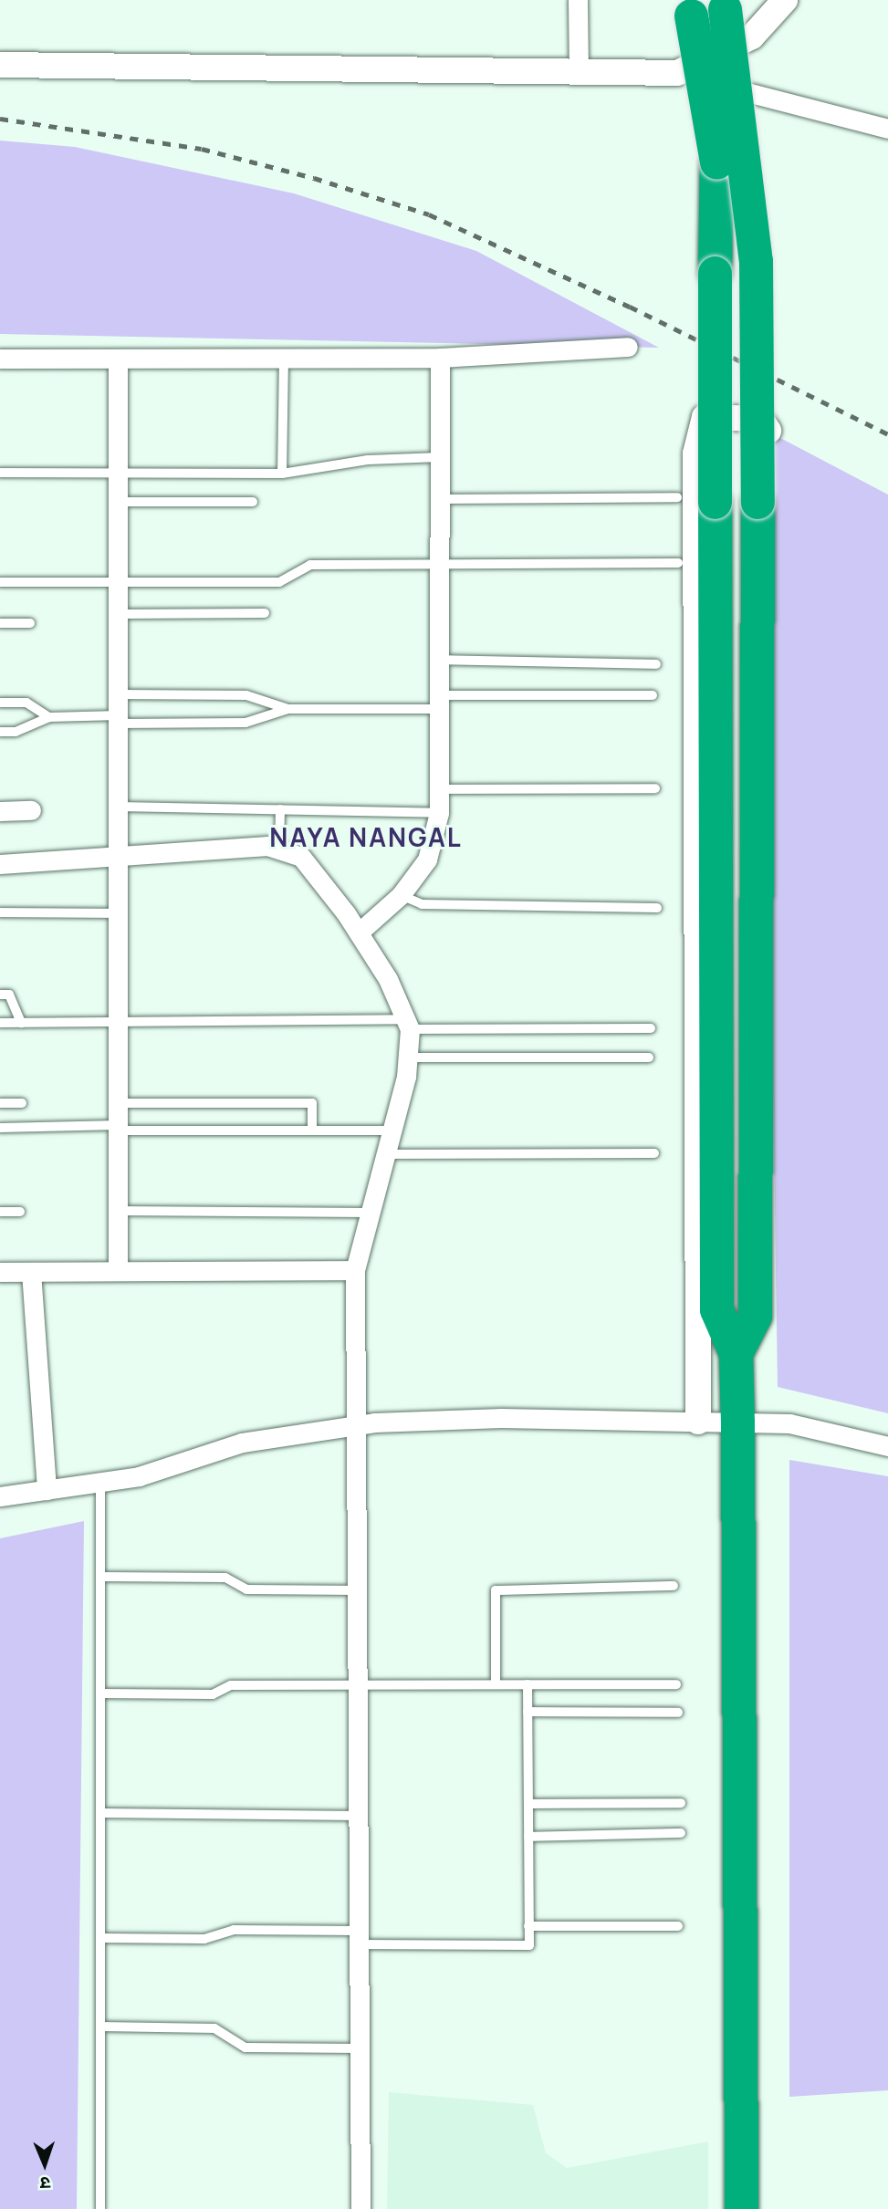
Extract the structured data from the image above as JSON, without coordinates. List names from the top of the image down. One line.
{"districts":["NAYA NANGAL"],"north":"bottom"}
